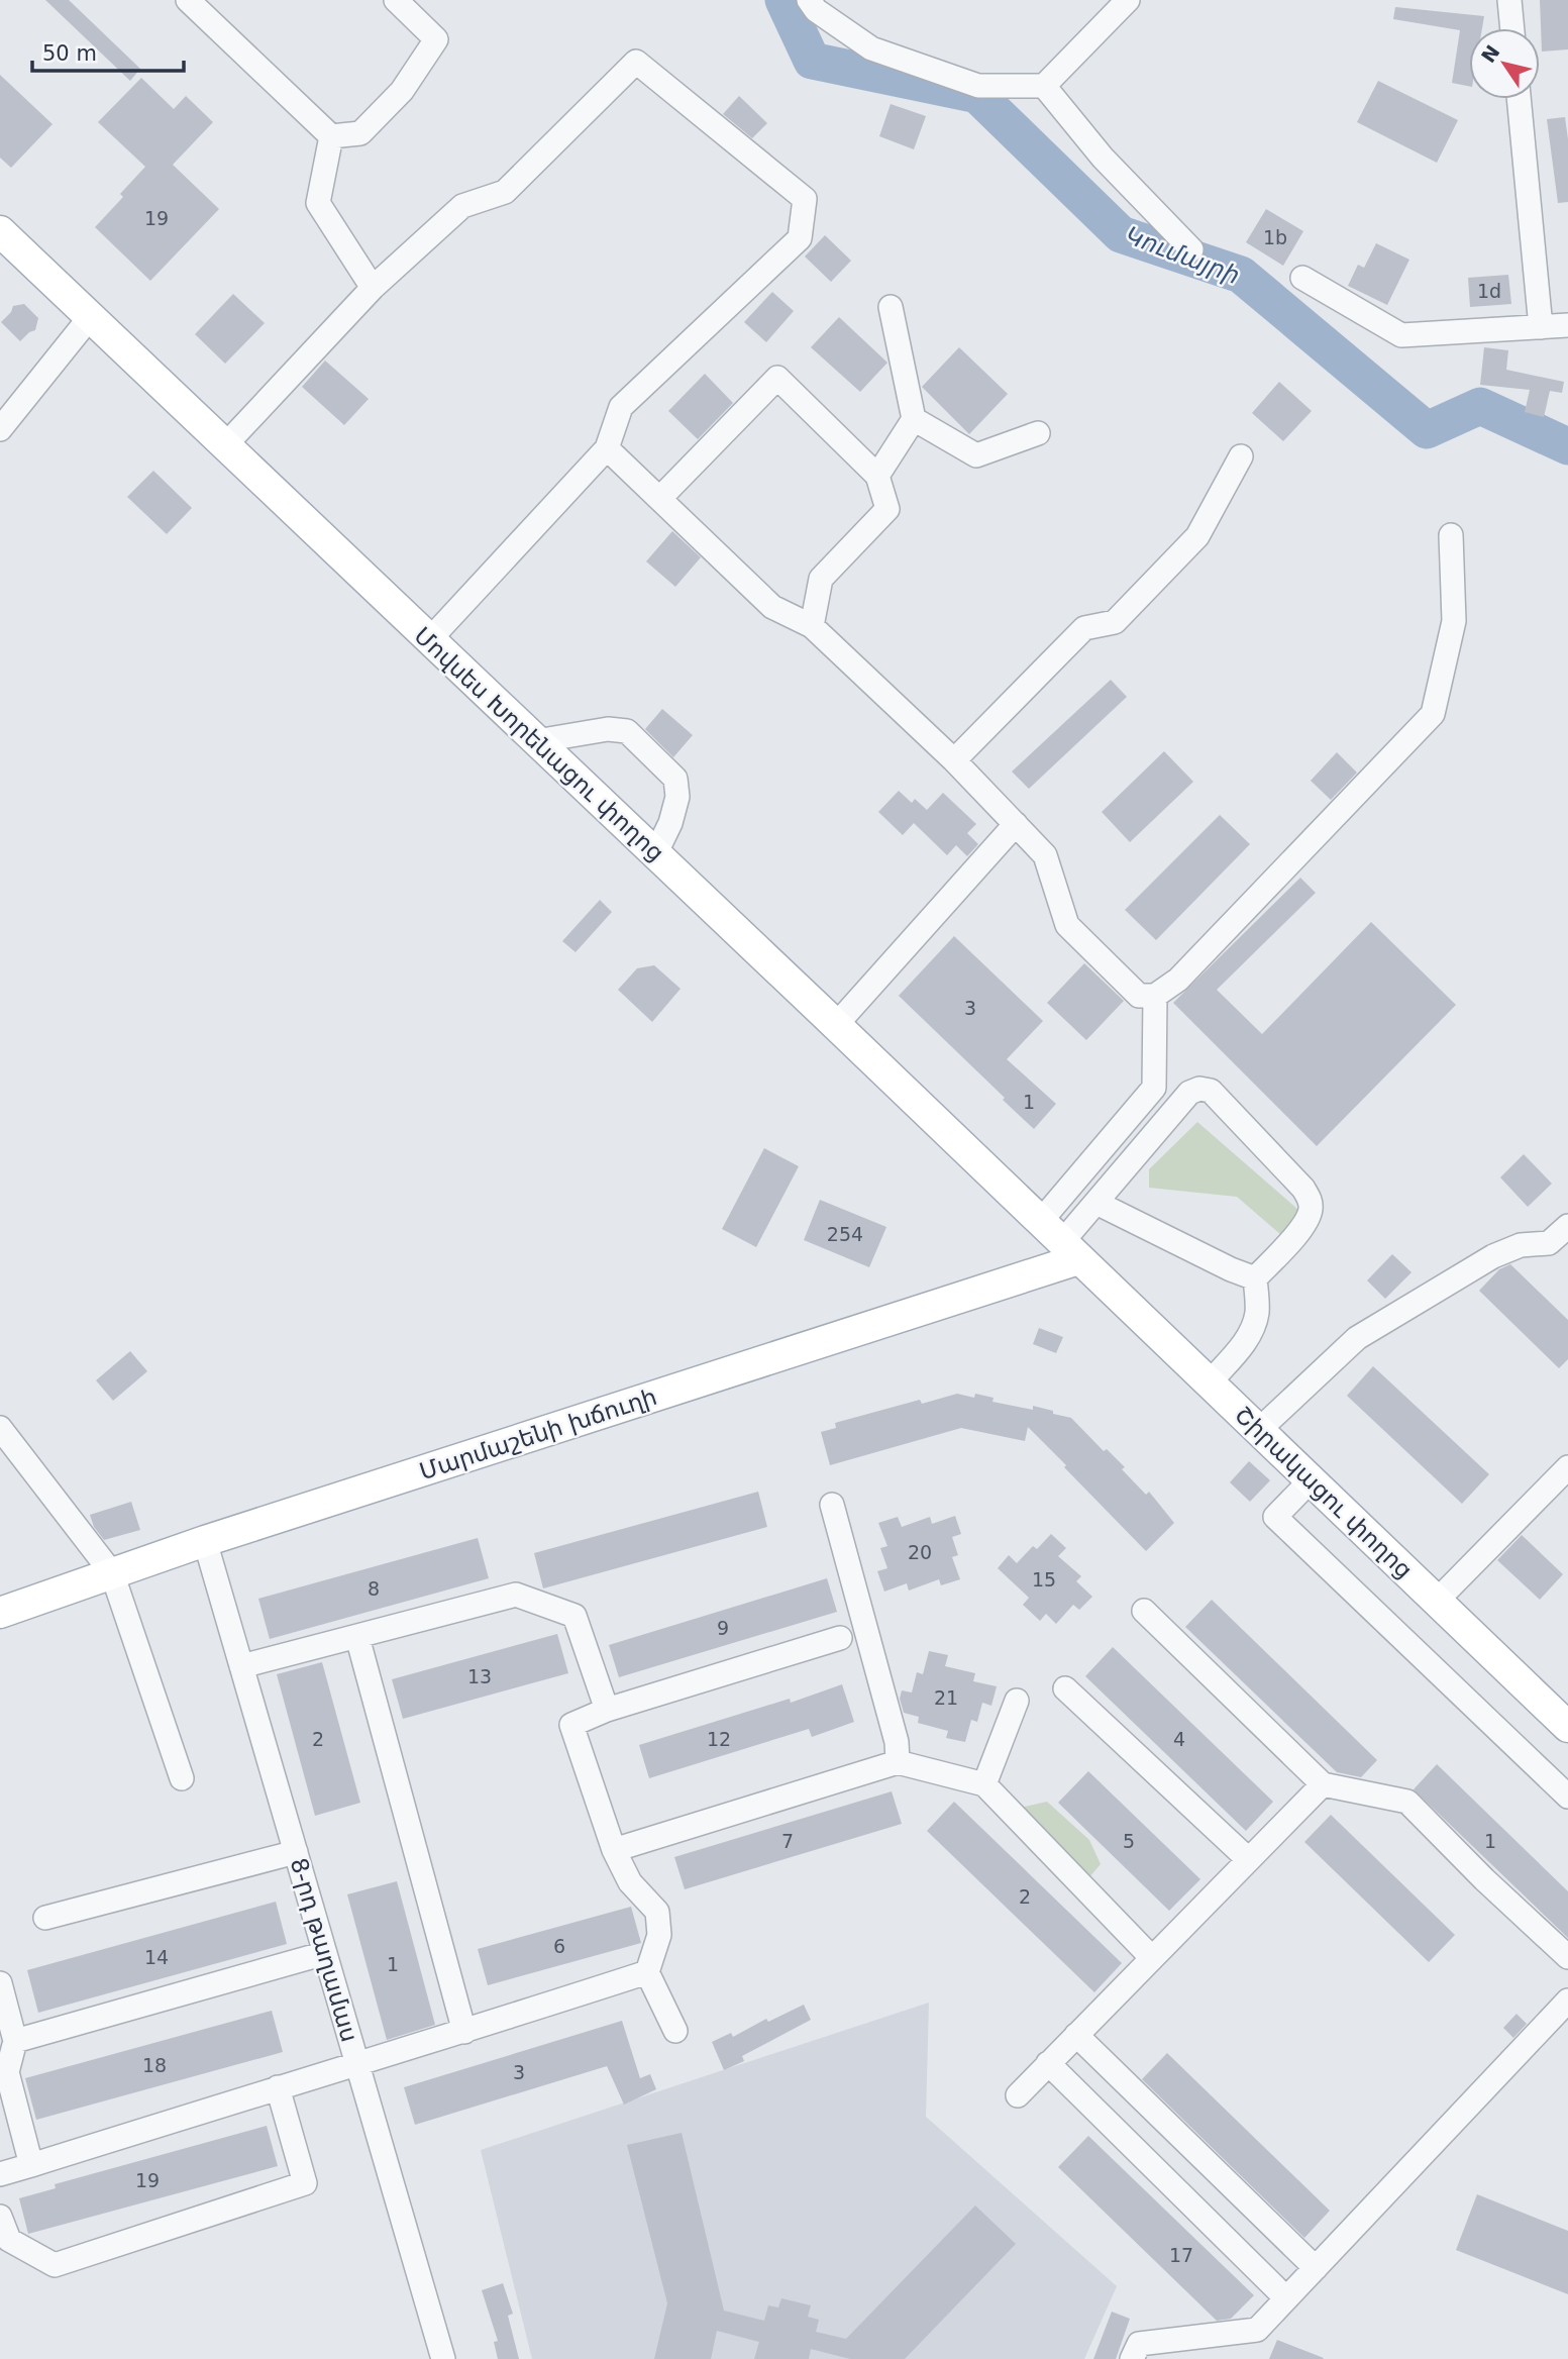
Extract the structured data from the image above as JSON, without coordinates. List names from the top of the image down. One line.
{"streets":{"main road":["Մովսես Խորենացու փողոց","Մարմաշենի խճուղի","Շիրակացու փողոց"],"street":["8-րդ թաղամաս"]},"crossings":[["Մովսես Խորենացու փողոց","Մարմաշենի խճուղի"],["Մովսես Խորենացու փողոց","Շիրակացու փողոց"],["Մարմաշենի խճուղի","Շիրակացու փողոց"],["Մարմաշենի խճուղի","8-րդ թաղամաս"]],"water":["Կումայրի"],"house_numbers":["19","1b","1d","3","1","254","20","15","8","9","13","21","2","12","4","7","5","1","2","6","14","1","18","3","19","17"],"scale_bar":"50 m","north":"top left"}
